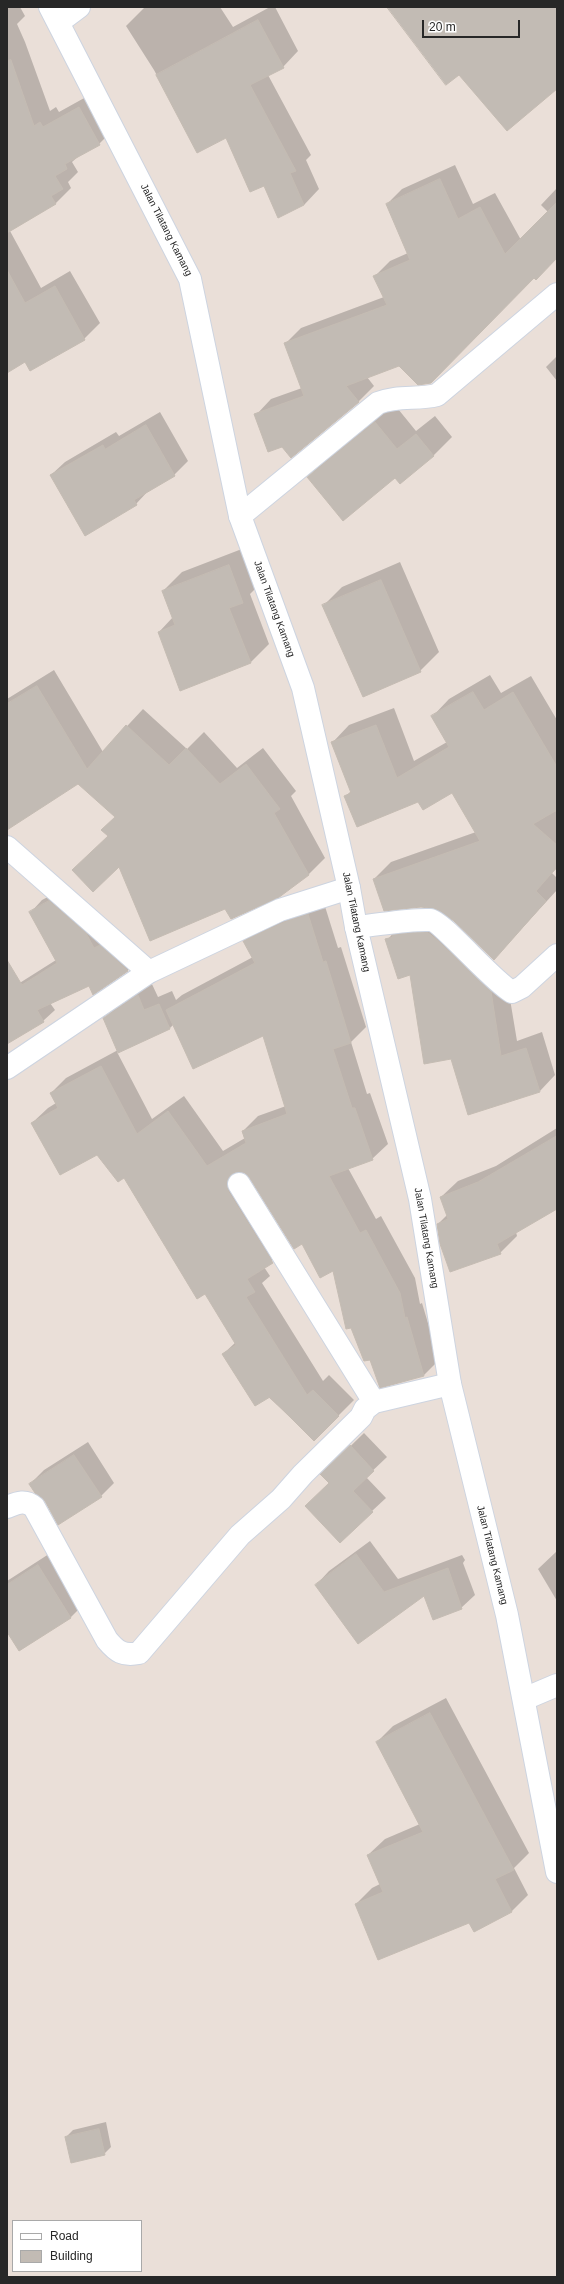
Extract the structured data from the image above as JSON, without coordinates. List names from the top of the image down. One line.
{"streets":{"street":["Jalan Tilatang Kamang"]},"legend":["Road","Building"],"scale_bar":"20 m"}
